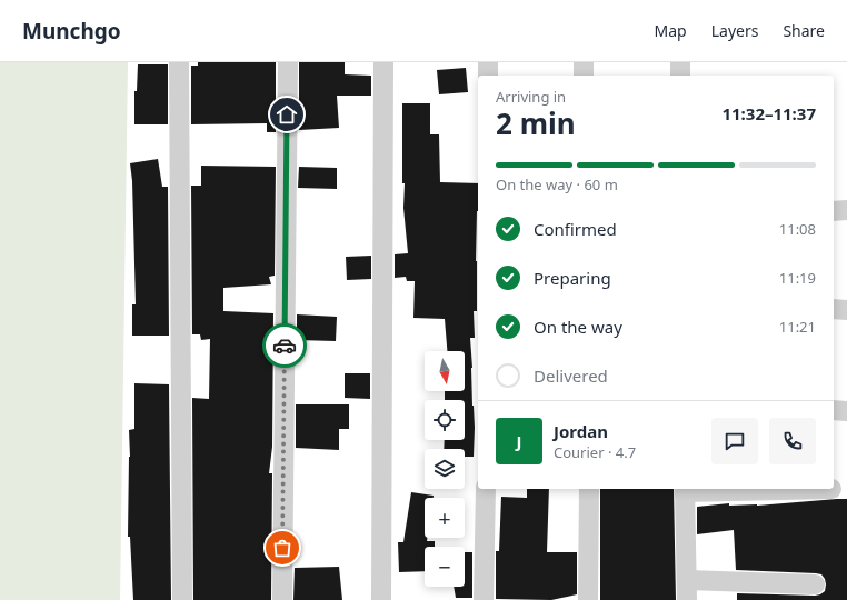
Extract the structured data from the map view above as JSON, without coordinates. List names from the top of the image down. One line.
{"north":"bottom","page":{"header":"Munchgo","nav":["Map","Layers","Share"],"heading":["2 min","Arriving in","11:32–11:37"],"panel":["Jordan","Courier · 4.7"],"bar":"On the way · 60 m","list":[["Confirmed","11:08"],["Preparing","11:19"],["On the way","11:21"],"Delivered"],"map_buttons":["+","−"],"round":"J"}}
